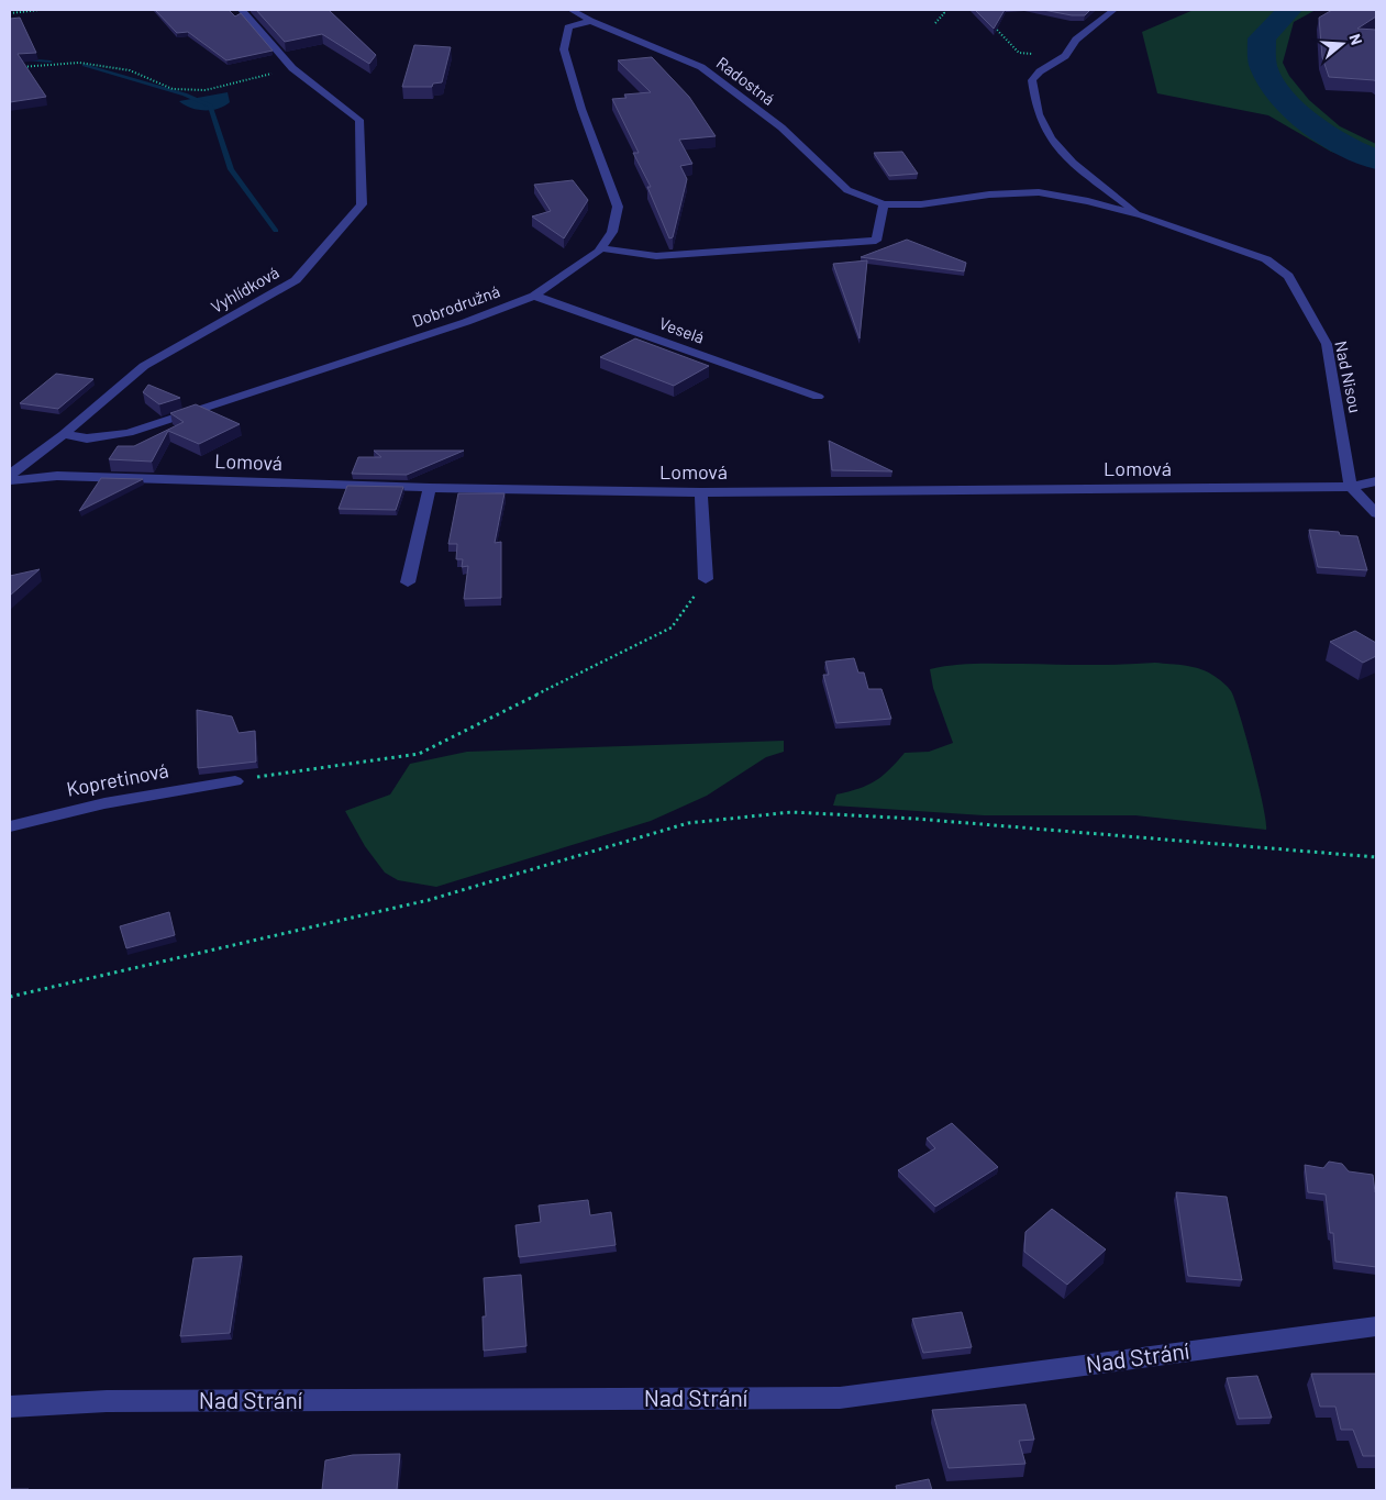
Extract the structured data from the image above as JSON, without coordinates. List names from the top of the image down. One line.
{"streets":{"street":["Radostná","Vyhlídková","Dobrodružná","Veselá","Nad Nisou","Lomová","Kopretinová","Nad Strání"]},"crossings":[["Radostná","Dobrodružná"],["Radostná","Nad Nisou"],["Vyhlídková","Dobrodružná"],["Dobrodružná","Veselá"],["Nad Nisou","Lomová"]],"north":"right"}
